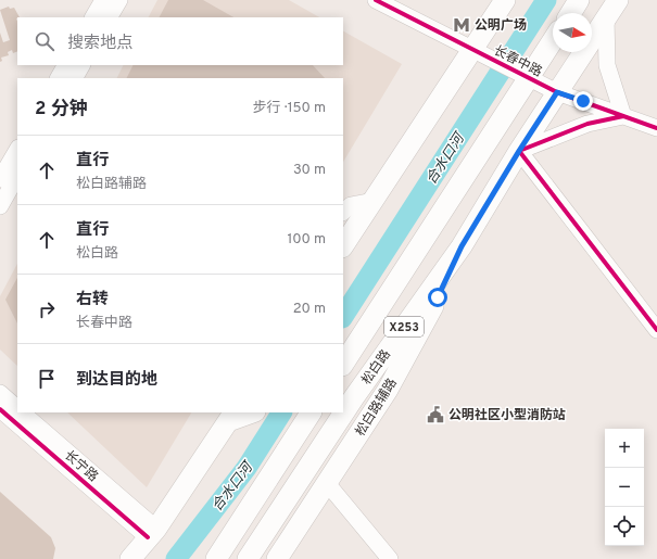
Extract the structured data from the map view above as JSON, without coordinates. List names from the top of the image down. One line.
{"streets":{"main road":["X253","松白路","松白路辅路"],"street":["长春中路","长宁路"]},"crossings":[["长春中路","X253"],["长春中路","松白路"],["松白路","松白路辅路"]],"water":["合水口河"],"places":{"metro station":["公明广场"],"public building":["公明社区小型消防站"]},"north":"right","page":{"search":"搜索地点","heading":["2 分钟","步行 · 150 m"],"list":[["直行","松白路辅路","30 m"],["直行","松白路","100 m"],["右转","长春中路","20 m"],"到达目的地"],"map_buttons":["+","−"]}}
